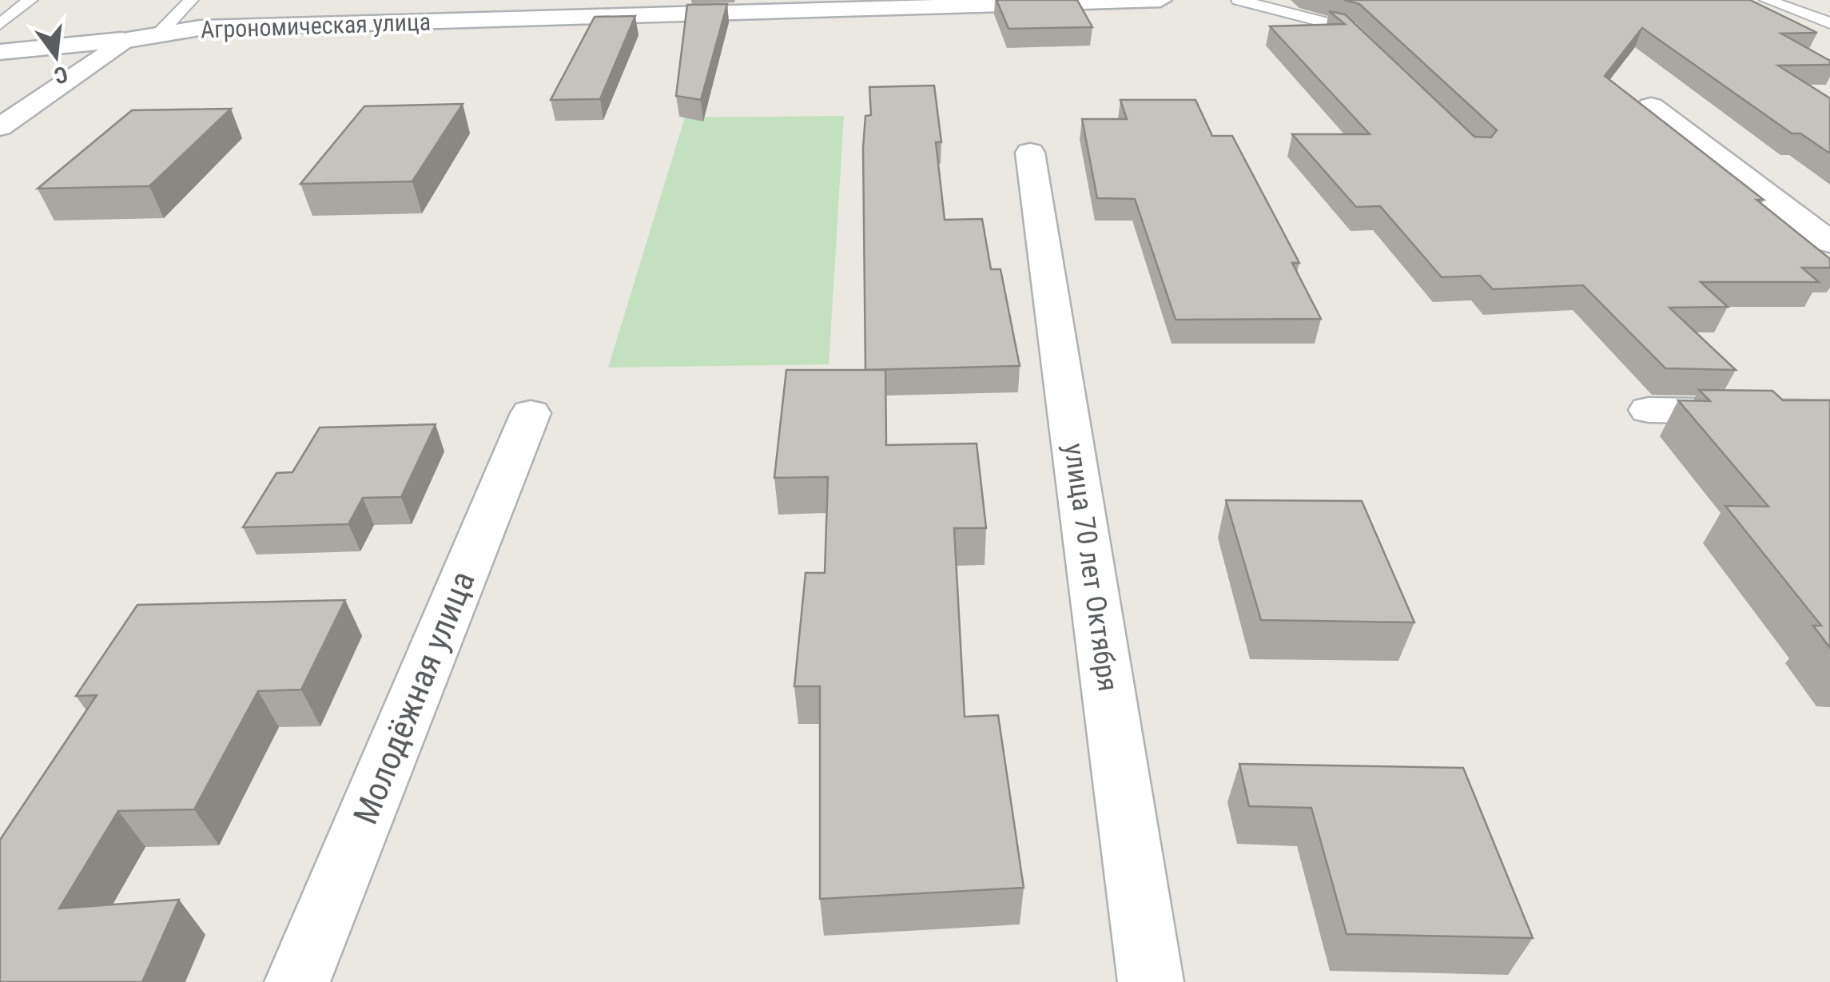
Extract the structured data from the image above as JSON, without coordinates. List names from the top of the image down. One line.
{"streets":{"street":["Агрономическая улица","улица 70 лет Октября","Молодёжная улица"]},"north":"bottom"}
